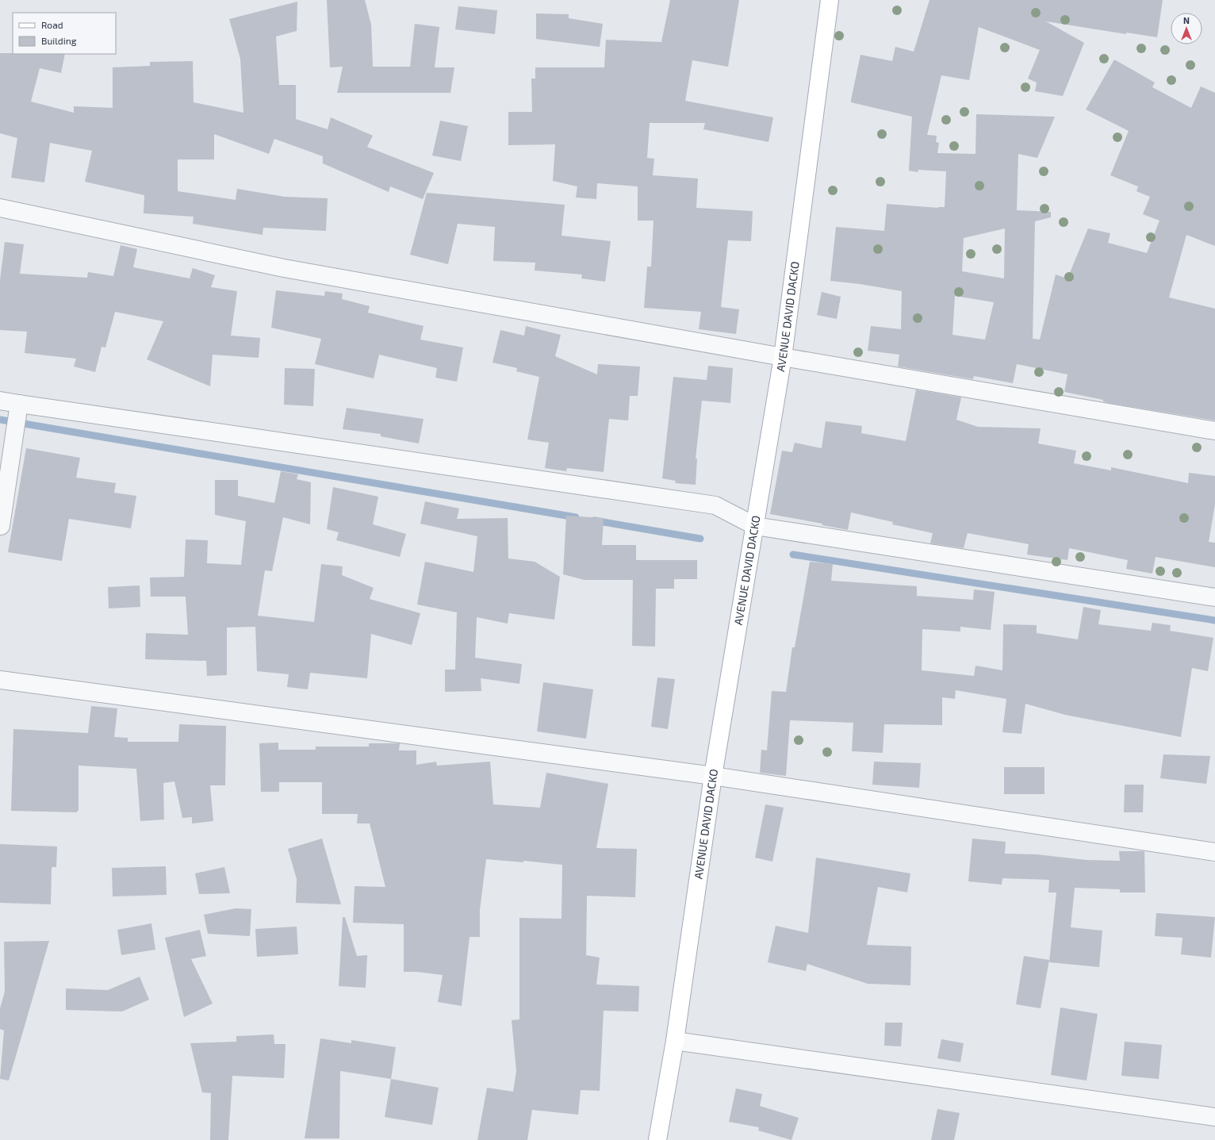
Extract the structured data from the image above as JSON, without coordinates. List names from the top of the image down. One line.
{"streets":{"main road":["AVENUE DAVID DACKO"]},"legend":["Road","Building"],"north":"top"}
